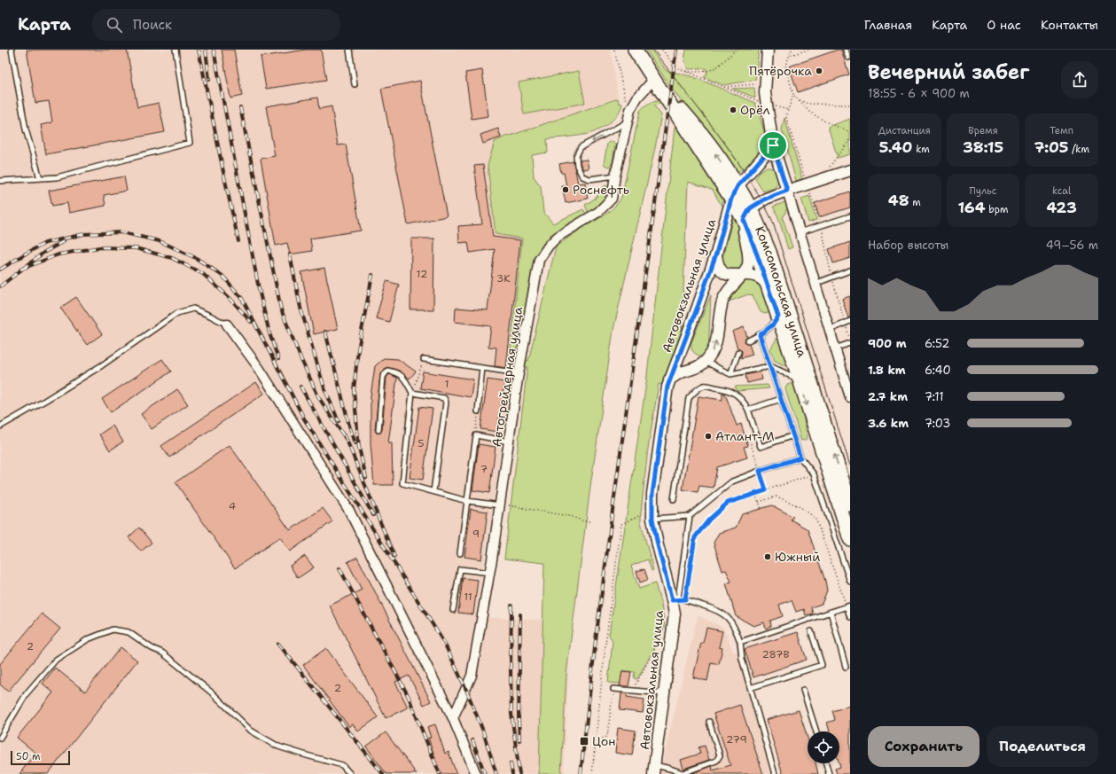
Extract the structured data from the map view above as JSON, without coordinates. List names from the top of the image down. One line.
{"streets":{"main road":["Комсомольская улица"],"street":["Автовокзальная улица","Автогрейдерная улица"]},"crossings":[["Автовокзальная улица","Комсомольская улица"],["Комсомольская улица","Автогрейдерная улица"]],"places":{"other":["Пятёрочка","Орёл","Роснефть","Атлант-М","Южный"],"transit":["Цон"]},"house_numbers":["12","3К","1","5","7","4","9","11","2","287В","2","279"],"scale_bar":"50 m","page":{"header":"Карта","search":"Поиск","nav":["Главная","Карта","О нас","Контакты"],"heading":["Вечерний забег","18:55 · 6 × 900 m"],"stats":[["Дистанция","5.40 km"],["Время","38:15"],["Темп","7:05 /km"],["48 m"],["Пульс","164 bpm"],["kcal","423"]],"chart":["Набор высоты","49–56 m"],"list":[{"name":"900 m","note":"6:52"},{"name":"1.8 km","note":"6:40"},{"name":"2.7 km","note":"7:11"},{"name":"3.6 km","note":"7:03"}],"buttons":["Сохранить","Поделиться"],"scale":"50 m"}}
